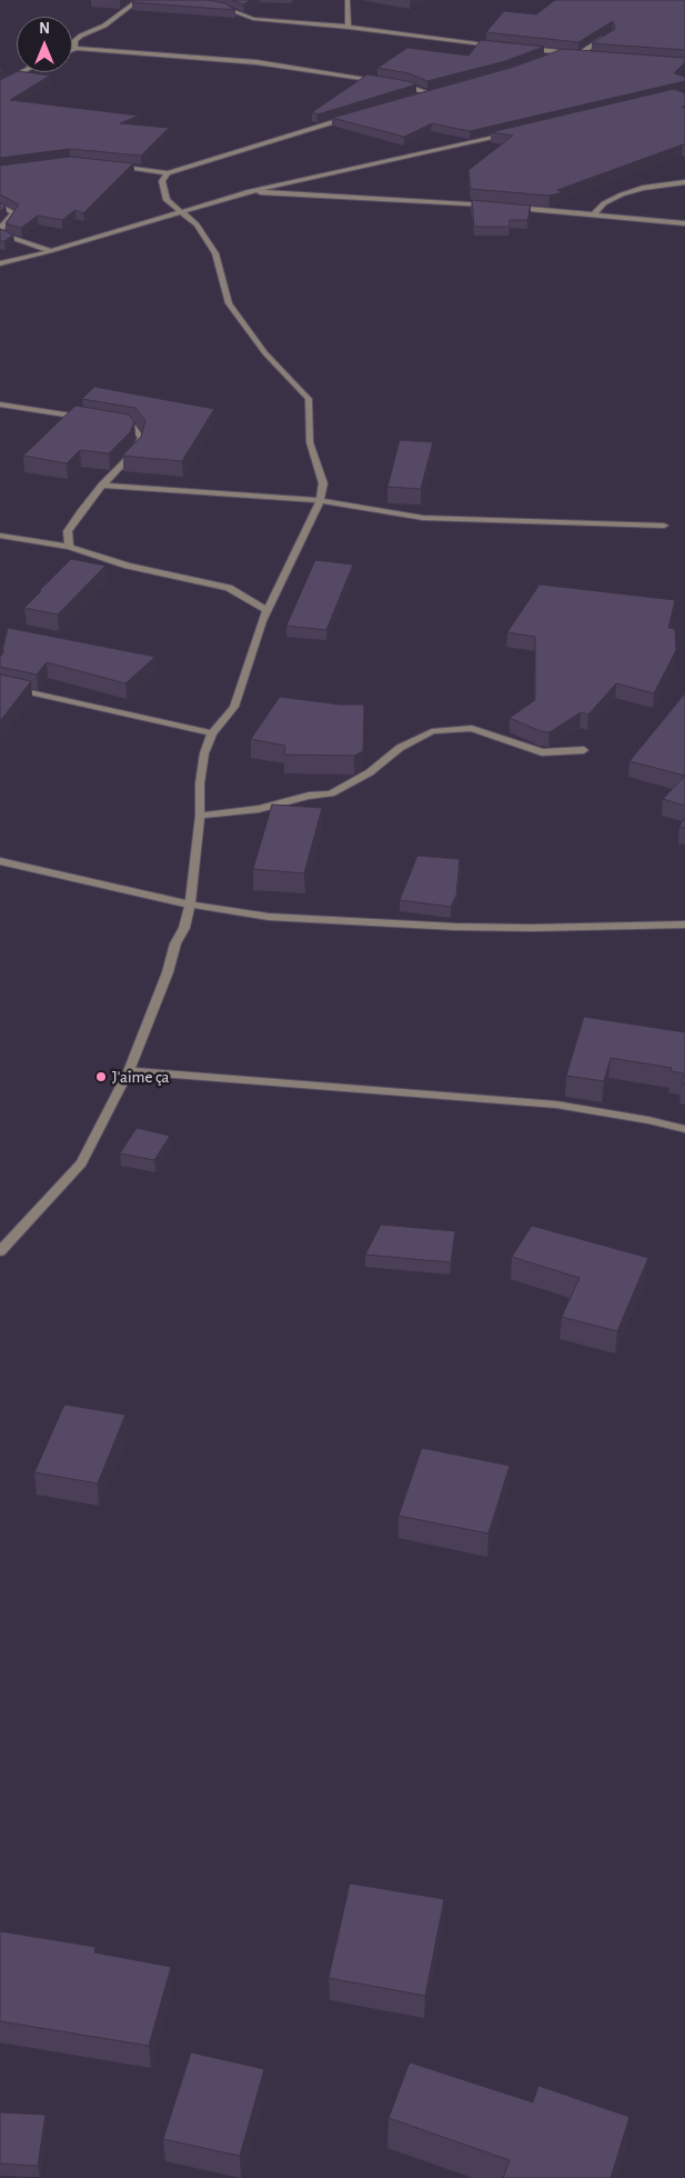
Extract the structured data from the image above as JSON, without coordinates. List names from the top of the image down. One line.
{"places":["J'aime ça"],"north":"top"}
